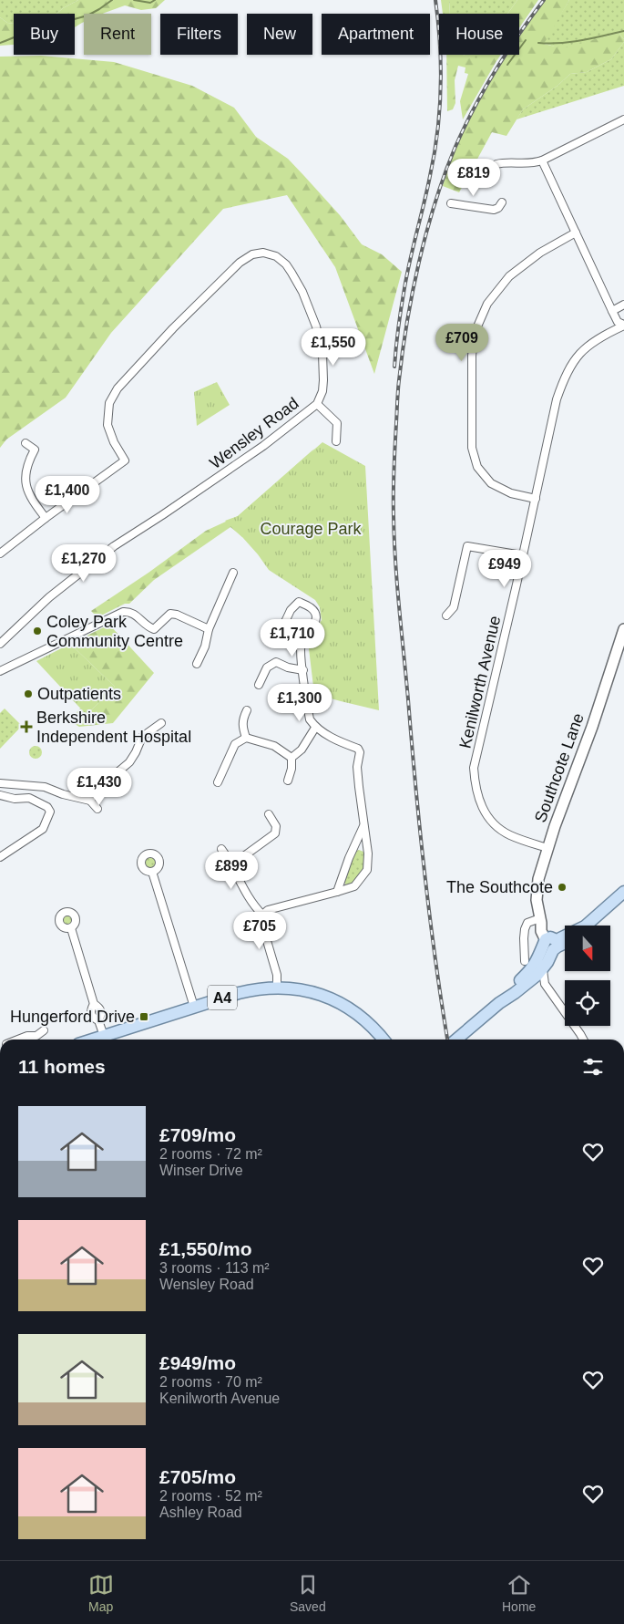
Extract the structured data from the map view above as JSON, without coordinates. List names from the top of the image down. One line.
{"streets":{"main road":["A4"],"street":["Wensley Road","Kenilworth Avenue","Southcote Lane"]},"crossings":[["Kenilworth Avenue","Southcote Lane"]],"parks":["Courage Park"],"places":{"other":["Coley Park Community Centre","Outpatients","The Southcote"],"health":["Berkshire Independent Hospital"],"transit":["Hungerford Drive"]},"north":"bottom","page":{"chip":["Buy","Rent","Filters","New","Apartment","House"],"price":["£819","£709","£1,550","£1,400","£1,270","£949","£1,710","£1,300","£1,430","£899","£705"],"heading":"11 homes","list":[{"name":"£709/mo","note":"2 rooms · 72 m² · Winser Drive"},{"name":"£1,550/mo","note":"3 rooms · 113 m² · Wensley Road"},{"name":"£949/mo","note":"2 rooms · 70 m² · Kenilworth Avenue"},{"name":"£705/mo","note":"2 rooms · 52 m² · Ashley Road"}],"tabs":["Map","Saved","Home"]}}
